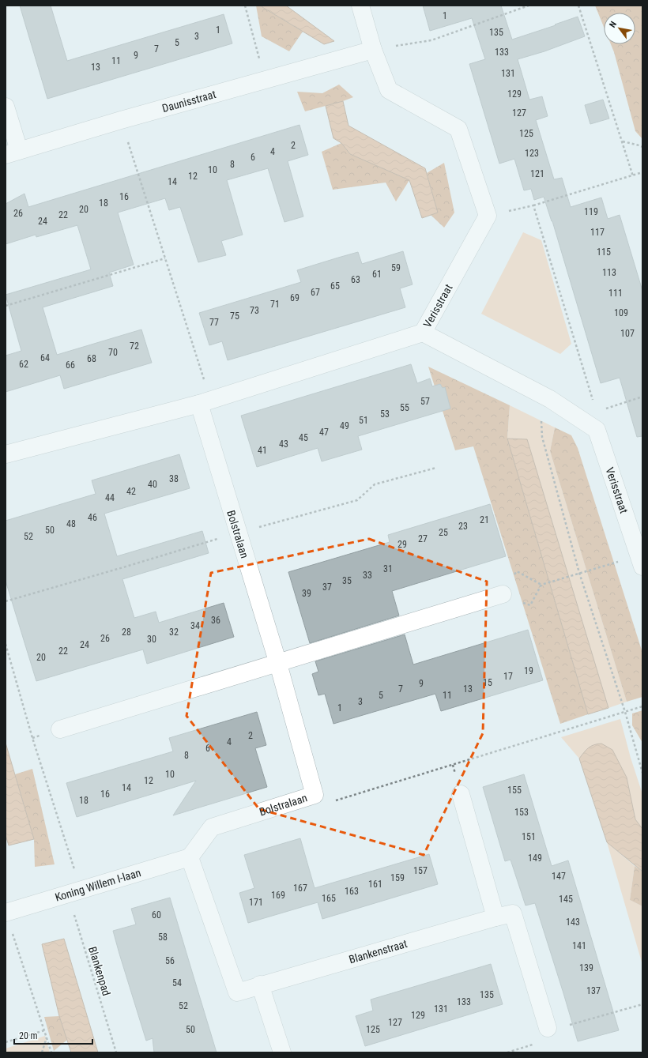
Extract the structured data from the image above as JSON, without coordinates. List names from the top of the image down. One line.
{"streets":{"street":["Daunisstraat","Verisstraat","Bolstralaan","Koning Willem I-laan","Blankenstraat"],"path":["Blankenpad"]},"crossings":[["Bolstralaan","Koning Willem I-laan"],["Bolstralaan","Blankenstraat"],["Koning Willem I-laan","Blankenstraat"],["Koning Willem I-laan","Blankenpad"]],"house_numbers":["1","1","135","3","5","7","133","9","11","13","131","129","127","125","2","4","123","6","8","10","121","12","14","16","18","20","119","26","22","24","117","115","59","113","61","63","65","67","111","69","71","73","109","75","77","107","72","70","64","68","62","66","57","55","53","51","49","47","45","43","41","38","40","42","44","46","21","48","23","50","25","52","27","29","31","33","35","37","39","36","34","28","32","26","30","24","22","20","19","17","15","9","7","13","5","11","3","1","2","4","6","8","10","12","14","155","16","18","153","151","149","157","147","159","161","167","163","169","165","145","171","60","143","58","141","56","139","54","137","135","133","52","131","129","127","50","125"],"scale_bar":"20 m","north":"top left"}
